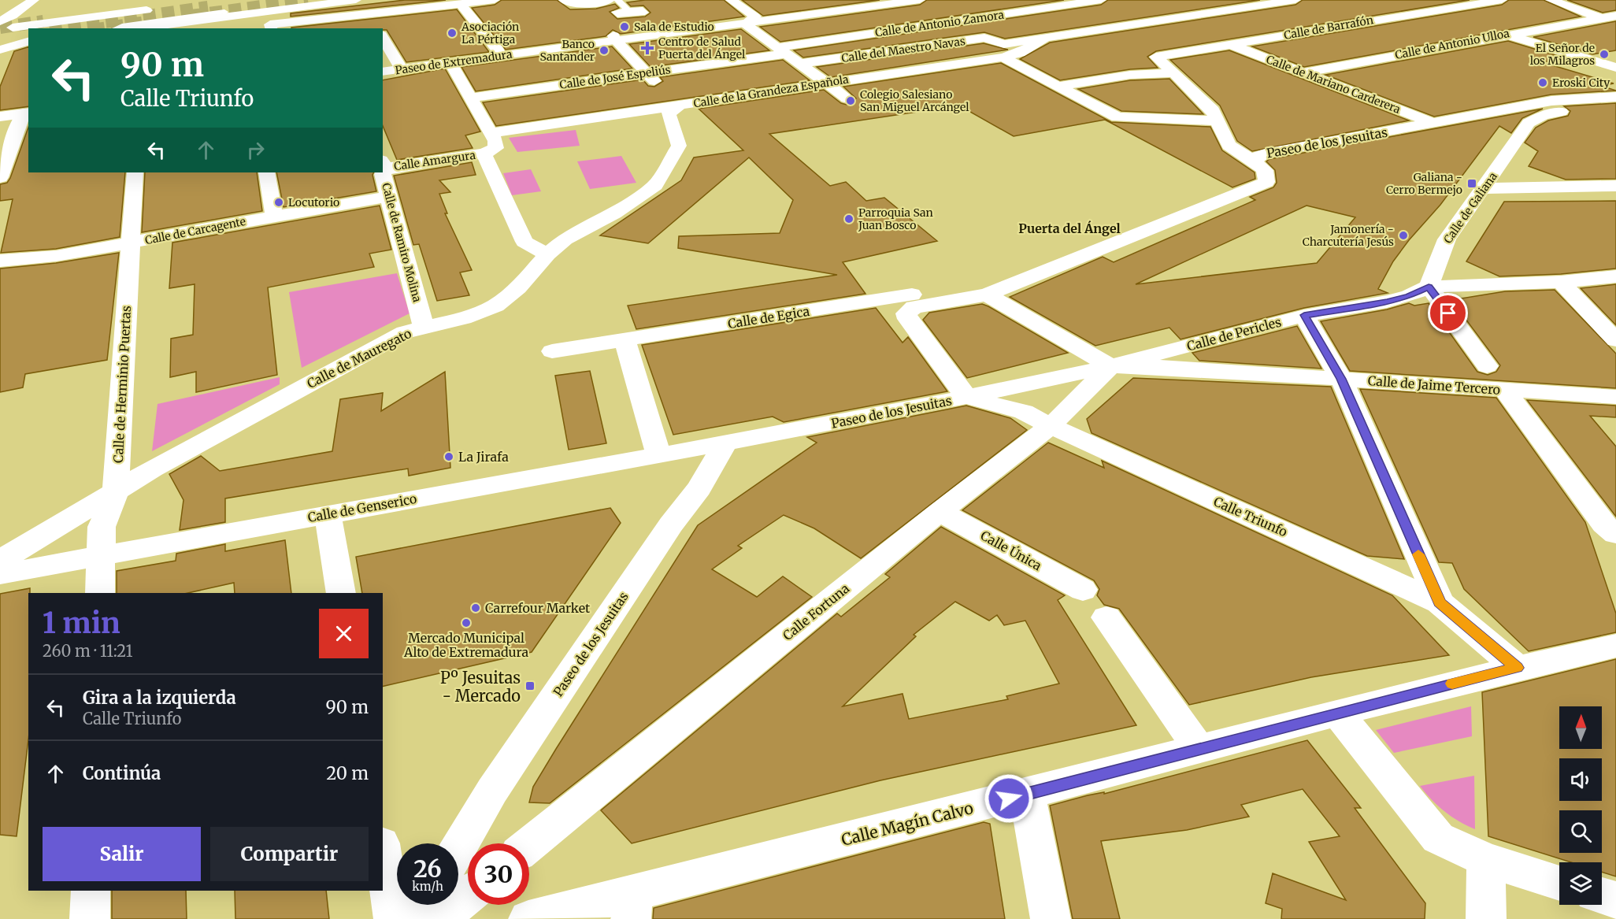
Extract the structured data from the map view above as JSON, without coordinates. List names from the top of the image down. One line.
{"streets":{"street":["Calle de Antonio Zamora","Calle de Barrafón","Calle de Antonio Ulloa","Calle del Maestro Navas","Paseo de Extremadura","Calle de José Espeliús","Calle de Mariano Carderera","Calle de la Grandeza Española","Paseo de los Jesuitas","Calle Amargura","Calle de Galiana","Calle de Carcagente","Calle de Ramiro Molina","Calle de Egica","Calle de Pericles","Calle de Mauregato","Calle de Herminio Puertas","Calle de Jaime Tercero","Calle de Genserico","Calle Triunfo","Calle Única","Calle Fortuna","Calle Magín Calvo"]},"crossings":[["Calle de Antonio Zamora","Calle de José Espeliús"],["Calle de Barrafón","Calle de Mariano Carderera"],["Calle de Antonio Ulloa","Calle de Mariano Carderera"],["Calle del Maestro Navas","Calle de la Grandeza Española"],["Calle de Mariano Carderera","Paseo de los Jesuitas"],["Calle de la Grandeza Española","Calle de Mauregato"],["Paseo de los Jesuitas","Calle de Galiana"],["Paseo de los Jesuitas","Calle de Pericles"],["Paseo de los Jesuitas","Calle de Genserico"],["Paseo de los Jesuitas","Calle Triunfo"],["Calle Amargura","Calle de Ramiro Molina"],["Calle de Galiana","Calle de Pericles"],["Calle de Carcagente","Calle de Ramiro Molina"],["Calle de Carcagente","Calle de Herminio Puertas"],["Calle de Ramiro Molina","Calle de Mauregato"],["Calle de Pericles","Calle de Jaime Tercero"],["Calle de Pericles","Calle Triunfo"],["Calle de Pericles","Calle Fortuna"],["Calle de Mauregato","Calle de Herminio Puertas"],["Calle de Herminio Puertas","Calle de Genserico"],["Calle de Jaime Tercero","Calle Fortuna"],["Calle Triunfo","Calle Fortuna"],["Calle Triunfo","Calle Magín Calvo"],["Calle Única","Calle Fortuna"]],"districts":["Puerta del Ángel"],"places":{"other":["Sala de Estudio","Asociación La Pértiga","Banco Santander","El Señor de los Milagros","Eroski City","Colegio Salesiano San Miguel Arcángel","Locutorio","Parroquia San Juan Bosco","Jamonería - Charcutería Jesús","La Jirafa","Carrefour Market","Mercado Municipal Alto de Extremadura"],"health":["Centro de Salud Puerta del Ángel"],"transit":["Galiana - Cerro Bermejo","Pº Jesuitas - Mercado"]},"north":"top","page":{"turn":["90 m","Calle Triunfo"],"heading":["1 min","260 m · 11:21"],"list":[{"name":"Gira a la izquierda","note":"Calle Triunfo","value":"90 m"},{"name":"Continúa","value":"20 m"}],"buttons":["Salir","Compartir"],"speed":"26 km/h","limit":"30"}}
